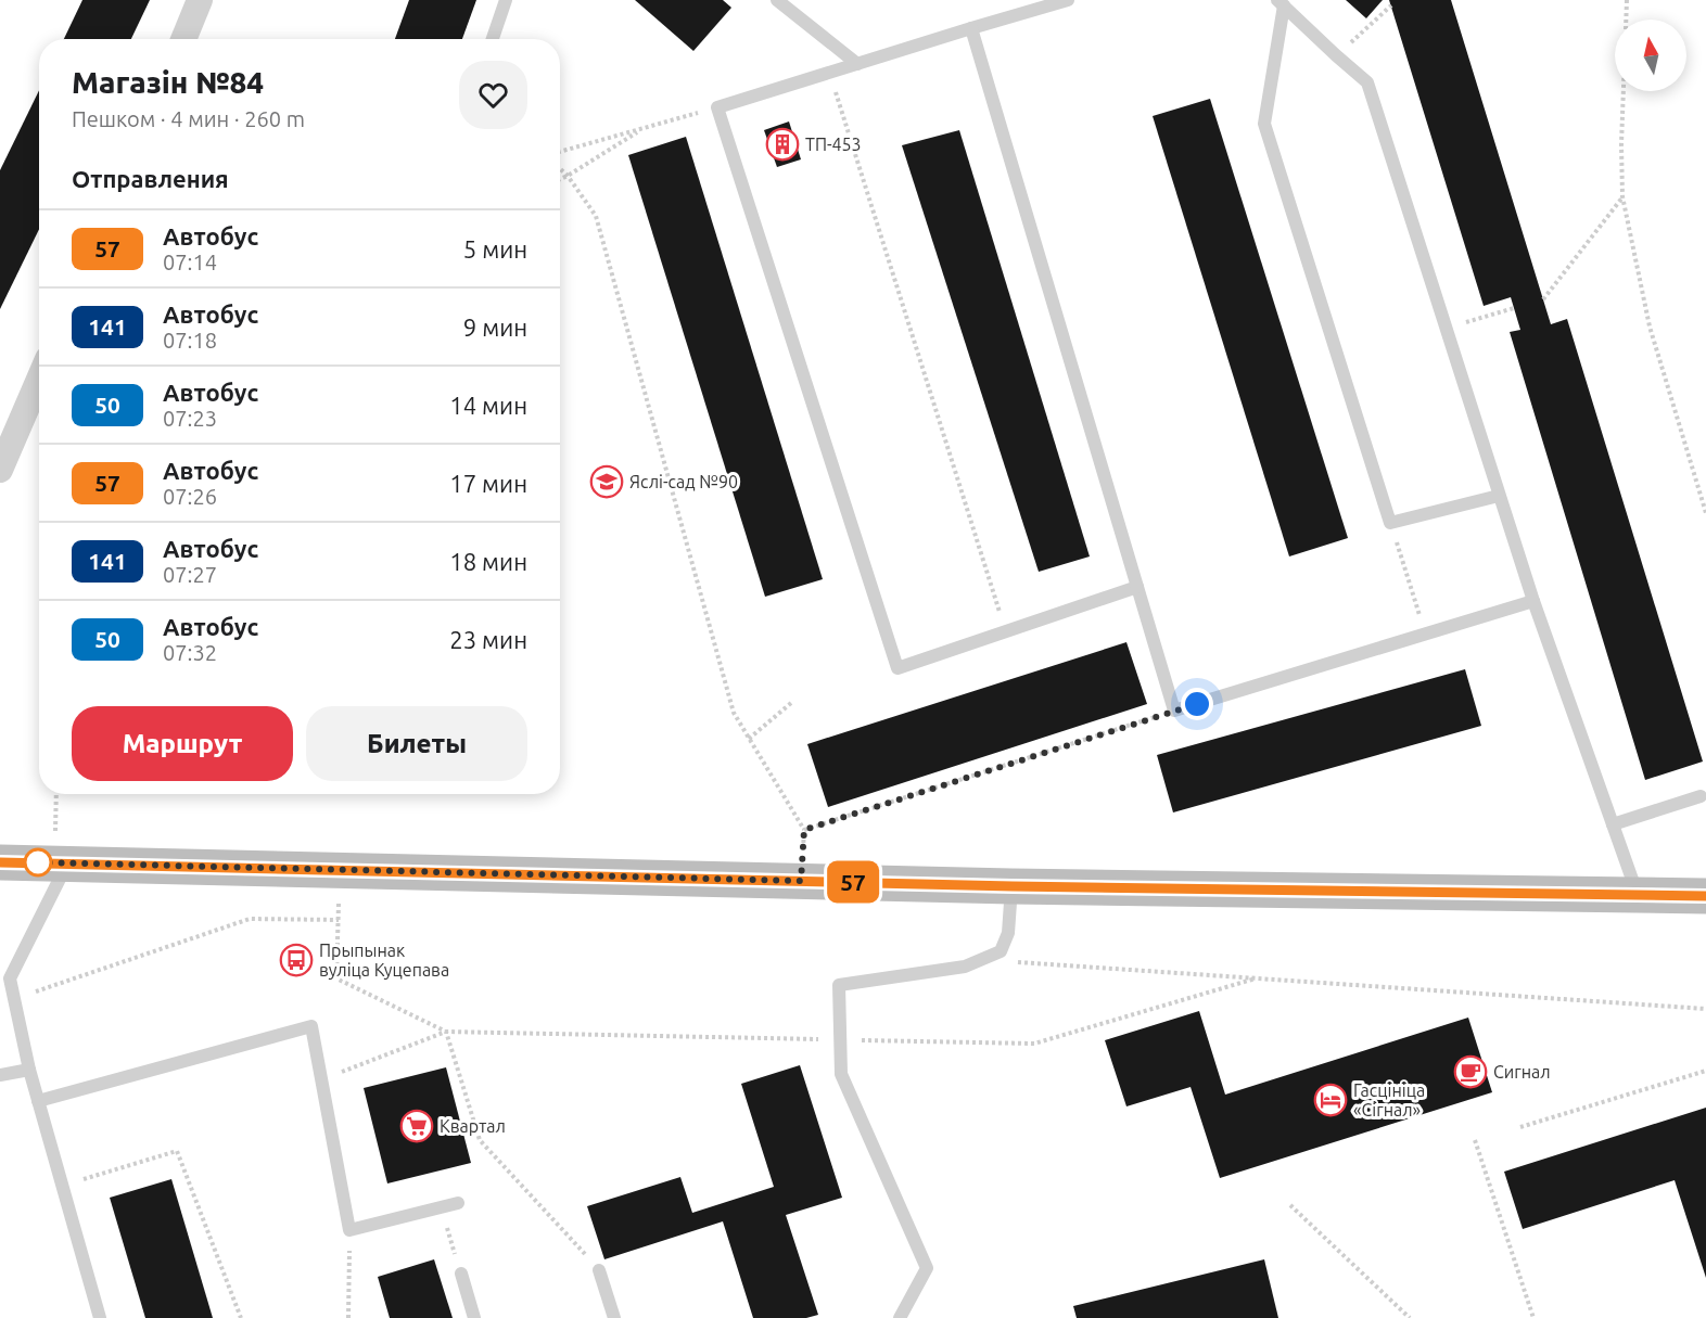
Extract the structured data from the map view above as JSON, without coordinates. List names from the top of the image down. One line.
{"places":{"building":["ТП-453"],"school or university":["Яслі-сад №90"],"bus stop":["Прыпынак вуліца Куцепава"],"cafe":["Сигнал"],"hotel":["Гасцініца «Сігнал»"],"supermarket":["Квартал"]},"lines":["bus line 57"],"north":"top","page":{"on_map":"57","heading":[["Магазін №84","Пешком · 4 мин · 260 m"],"Отправления"],"list":[{"mark":"57","name":"Автобус","note":"07:14","value":"5 мин"},{"mark":"141","name":"Автобус","note":"07:18","value":"9 мин"},{"mark":"50","name":"Автобус","note":"07:23","value":"14 мин"},{"mark":"57","name":"Автобус","note":"07:26","value":"17 мин"},{"mark":"141","name":"Автобус","note":"07:27","value":"18 мин"},{"mark":"50","name":"Автобус","note":"07:32","value":"23 мин"}],"buttons":["Маршрут","Билеты"]}}
